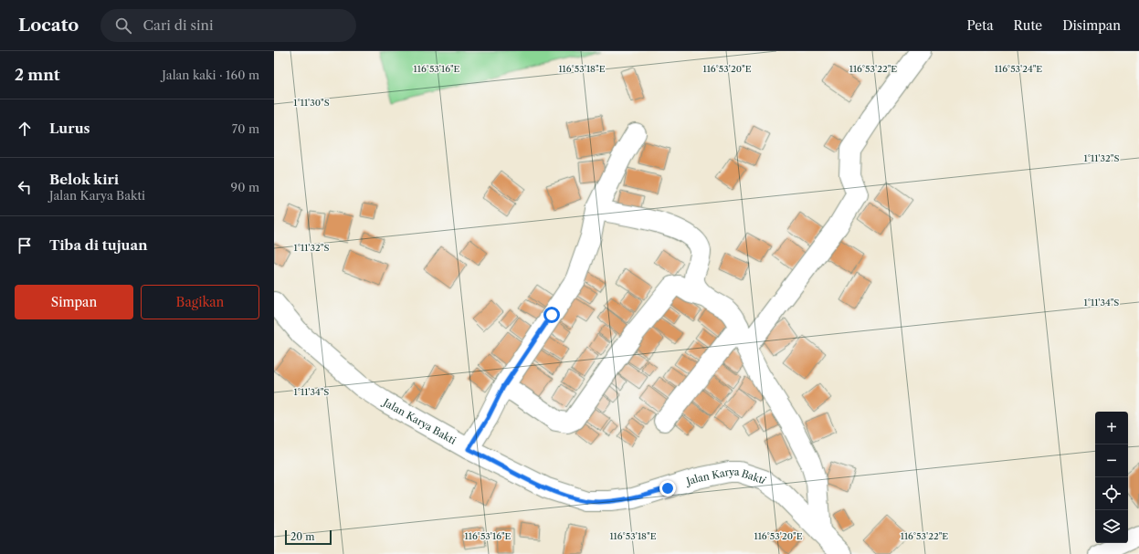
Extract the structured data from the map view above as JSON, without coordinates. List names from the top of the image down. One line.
{"streets":{"street":["Jalan Karya Bakti"]},"scale_bar":"20 m","page":{"header":"Locato","search":"Cari di sini","nav":["Peta","Rute","Disimpan"],"heading":["2 mnt","Jalan kaki · 160 m"],"list":[["Lurus","70 m"],["Belok kiri","Jalan Karya Bakti","90 m"],"Tiba di tujuan"],"buttons":["Simpan","Bagikan"],"map_buttons":["+","−"],"scale":"20 m"},"coordinates":["116°53'16\"E","116°53'18\"E","116°53'20\"E","116°53'22\"E","116°53'24\"E","1°11'30\"S","1°11'32\"S","1°11'34\"S"]}
